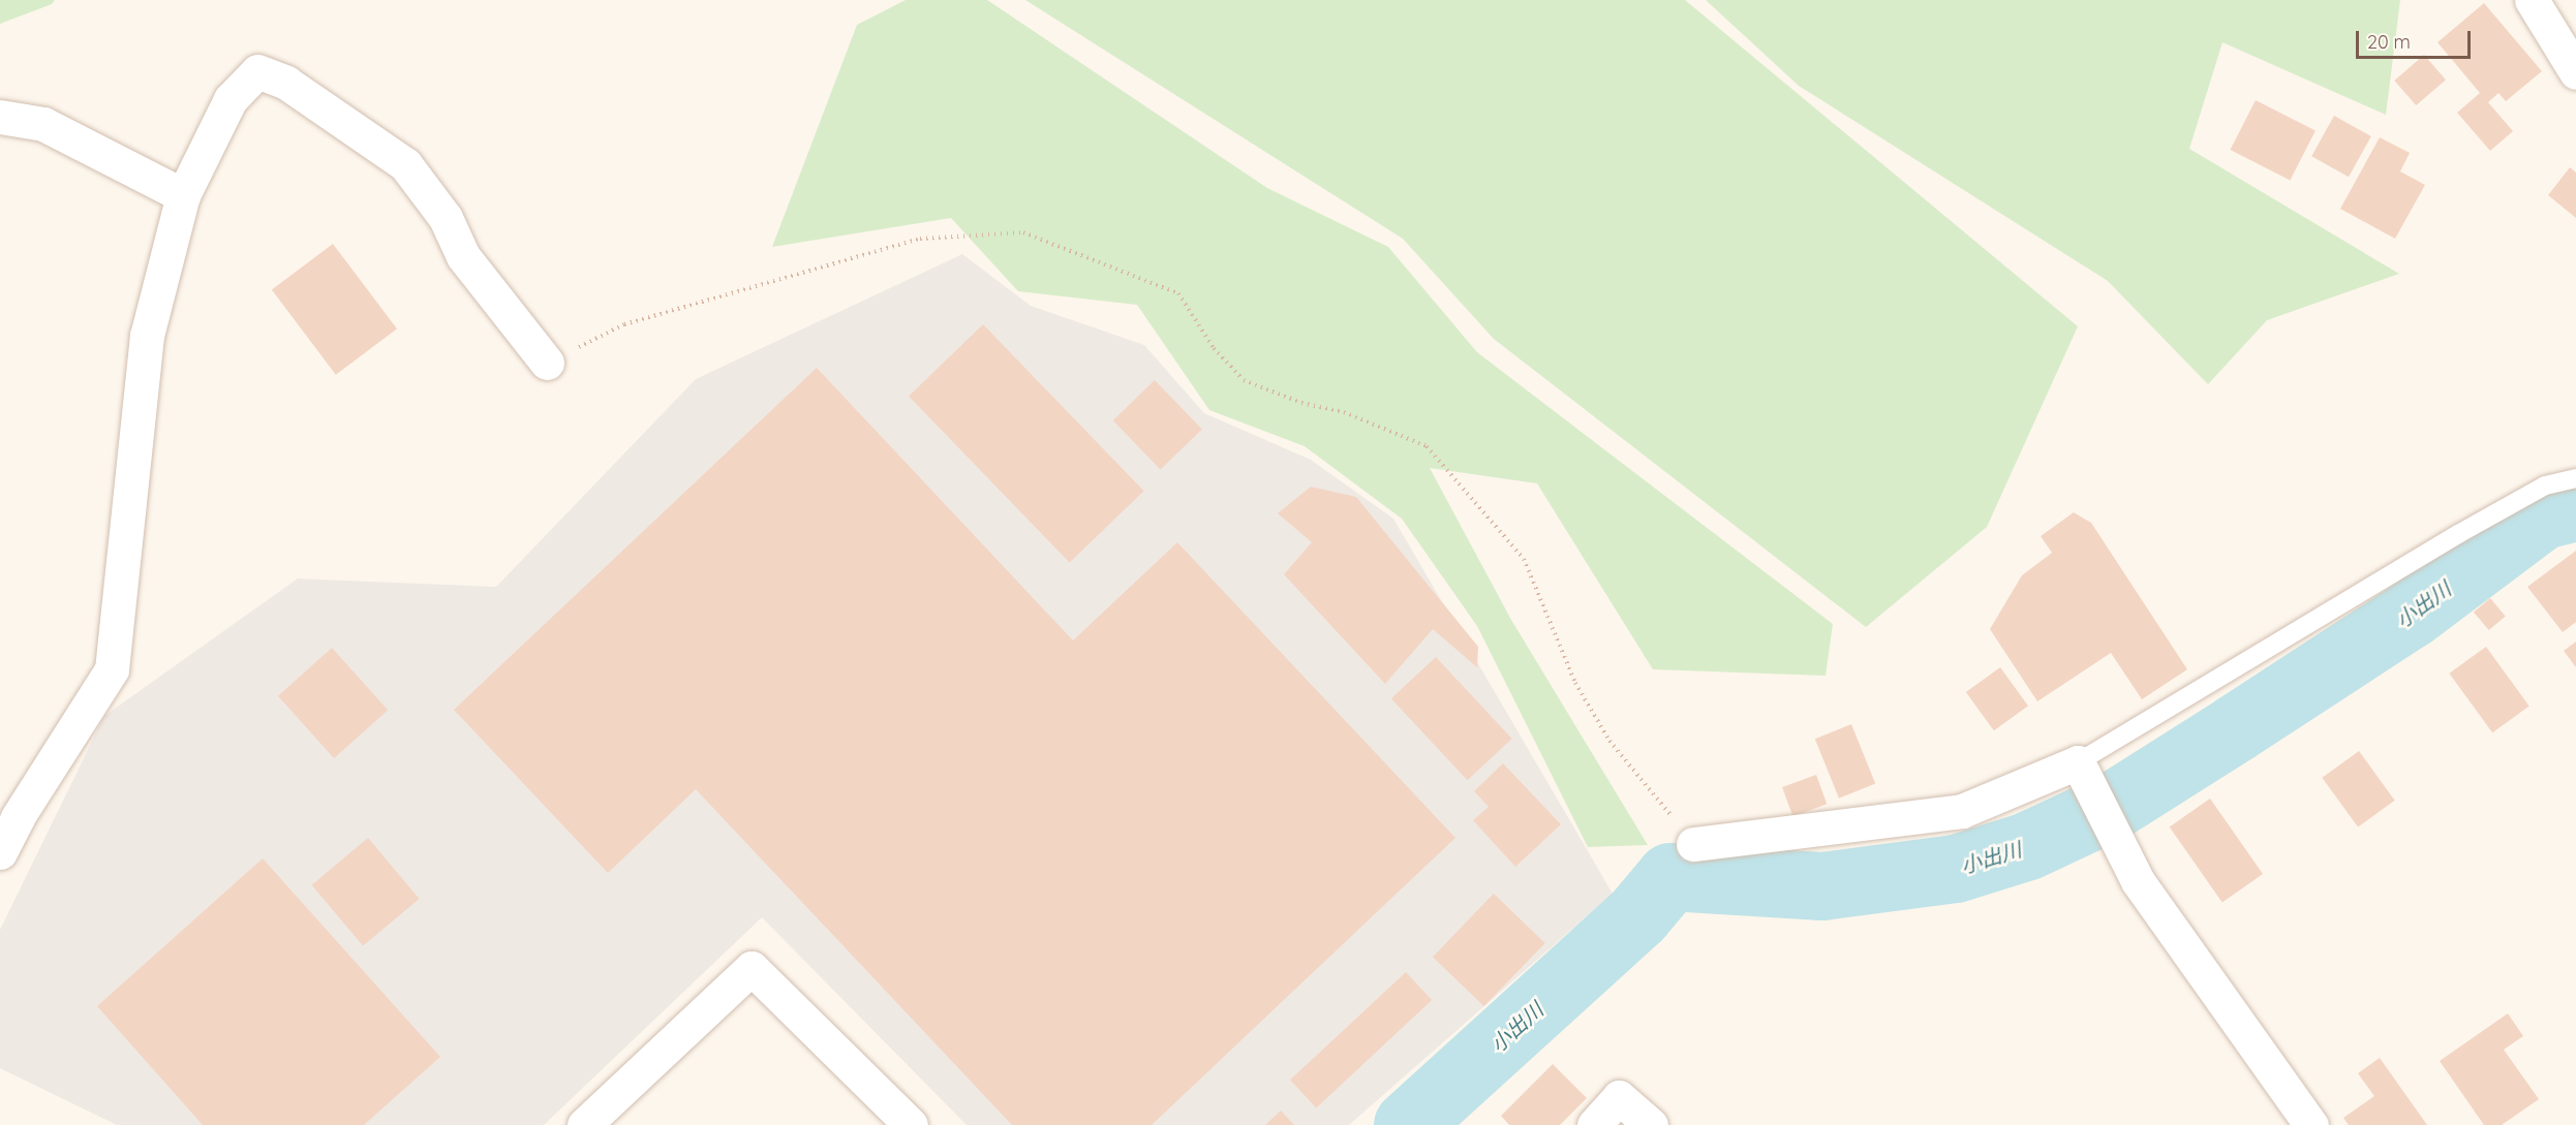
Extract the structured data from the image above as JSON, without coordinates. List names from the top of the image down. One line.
{"water":["小出川"],"scale_bar":"20 m"}
